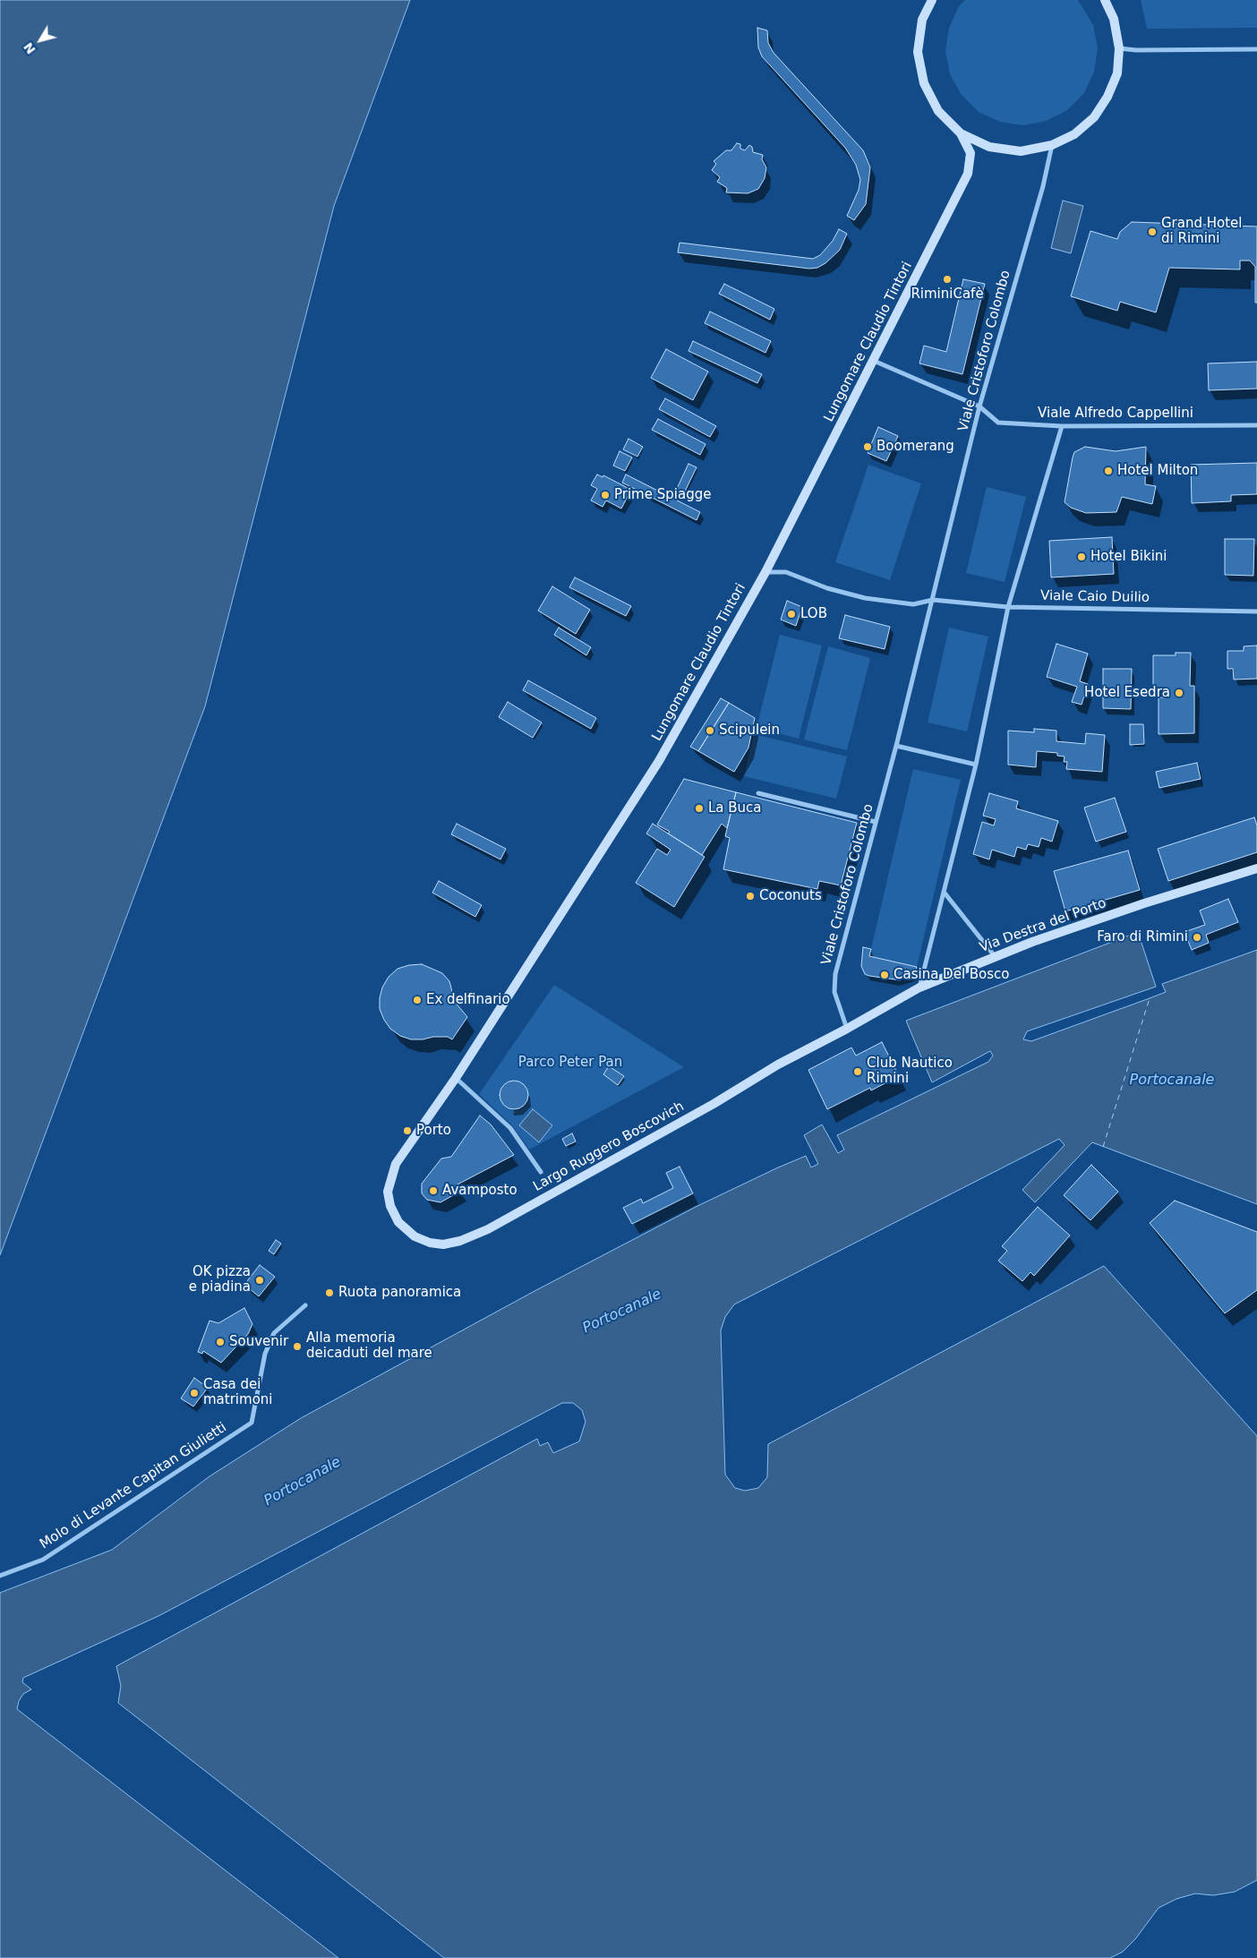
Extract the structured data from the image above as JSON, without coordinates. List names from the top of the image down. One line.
{"streets":{"street":["Lungomare Claudio Tintori","Viale Cristoforo Colombo","Viale Alfredo Cappellini","Viale Caio Duilio","Via Destra del Porto","Largo Ruggero Boscovich","Molo di Levante Capitan Giulietti"]},"crossings":[["Lungomare Claudio Tintori","Viale Alfredo Cappellini"],["Lungomare Claudio Tintori","Viale Caio Duilio"],["Lungomare Claudio Tintori","Largo Ruggero Boscovich"],["Viale Cristoforo Colombo","Viale Alfredo Cappellini"],["Viale Cristoforo Colombo","Viale Caio Duilio"],["Viale Cristoforo Colombo","Via Destra del Porto"],["Viale Cristoforo Colombo","Largo Ruggero Boscovich"],["Via Destra del Porto","Largo Ruggero Boscovich"]],"water":["Portocanale"],"parks":["Parco Peter Pan"],"places":["Grand Hotel di Rimini","RiminiCafè","Boomerang","Hotel Milton","Prime Spiagge","Hotel Bikini","LOB","Hotel Esedra","Scipulein","La Buca","Coconuts","Faro di Rimini","Casina Del Bosco","Ex delfinario","Club Nautico Rimini","Porto","Avamposto","OK pizza e piadina","Ruota panoramica","Souvenir","Alla memoria deicaduti del mare","Casa dei matrimoni"],"north":"bottom left"}
